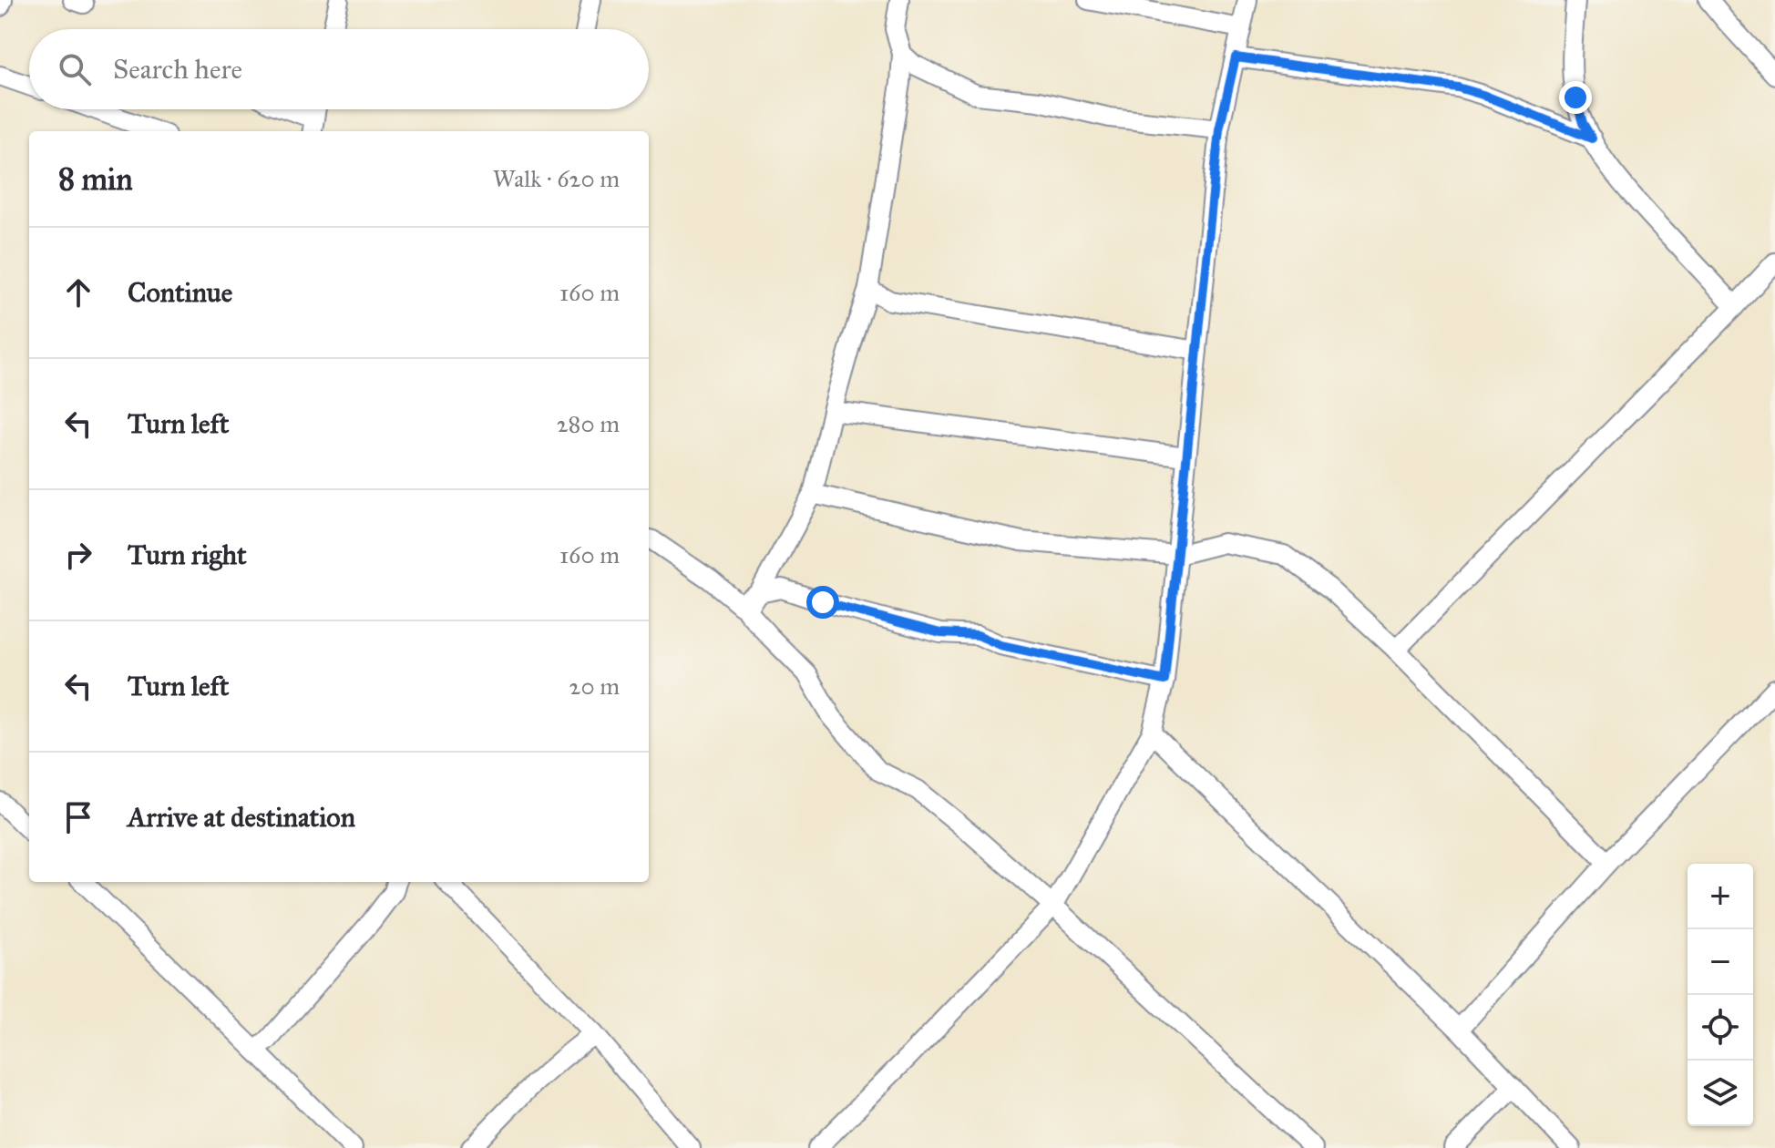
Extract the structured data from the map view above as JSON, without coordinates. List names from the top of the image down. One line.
{"page":{"search":"Search here","heading":["8 min","Walk · 620 m"],"list":[["Continue","160 m"],["Turn left","280 m"],["Turn right","160 m"],["Turn left","20 m"],"Arrive at destination"],"map_buttons":["+","−"]}}
